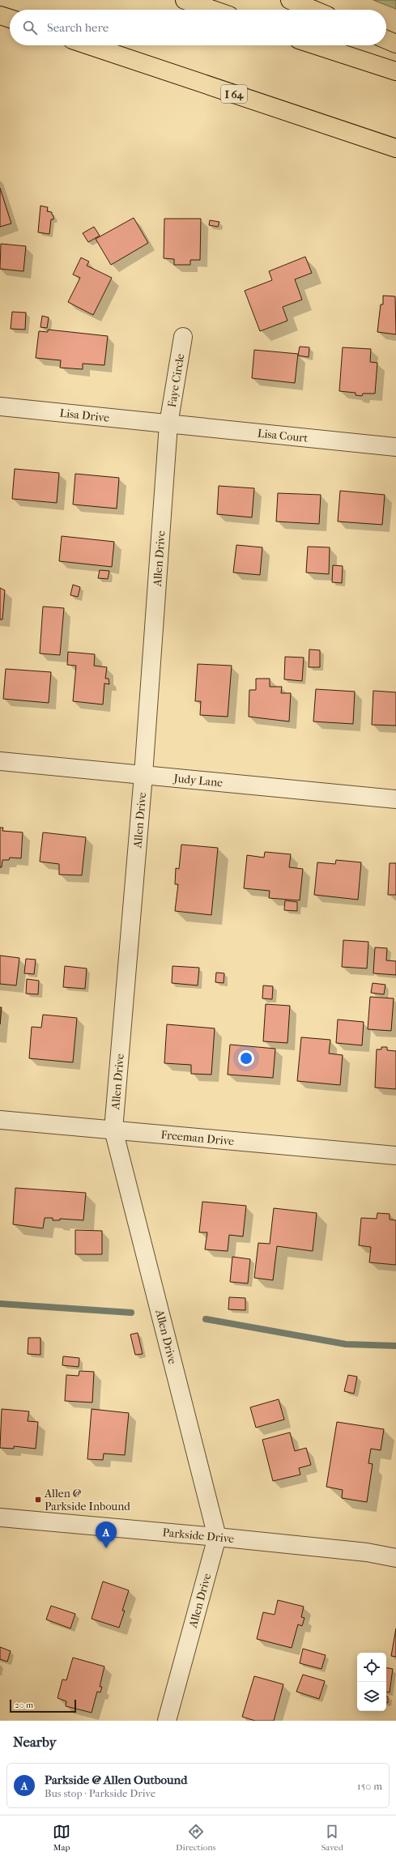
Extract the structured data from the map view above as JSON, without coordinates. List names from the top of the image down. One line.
{"streets":{"highway":["I 64"],"street":["Faye Circle","Lisa Drive","Lisa Court","Allen Drive","Judy Lane","Freeman Drive","Parkside Drive"]},"crossings":[["Faye Circle","Lisa Drive"],["Faye Circle","Lisa Court"],["Faye Circle","Allen Drive"],["Lisa Drive","Lisa Court"],["Lisa Drive","Allen Drive"],["Lisa Court","Allen Drive"],["Allen Drive","Judy Lane"],["Allen Drive","Freeman Drive"],["Allen Drive","Parkside Drive"]],"places":{"transit":["Allen @ Parkside Inbound"]},"scale_bar":"20 m","page":{"search":"Search here","pins":"A","scale":"20 m","heading":"Nearby","list":[{"mark":"A","name":"Parkside @ Allen Outbound","note":"Bus stop · Parkside Drive","value":"150 m"}],"nav":["Map","Directions","Saved"]}}
